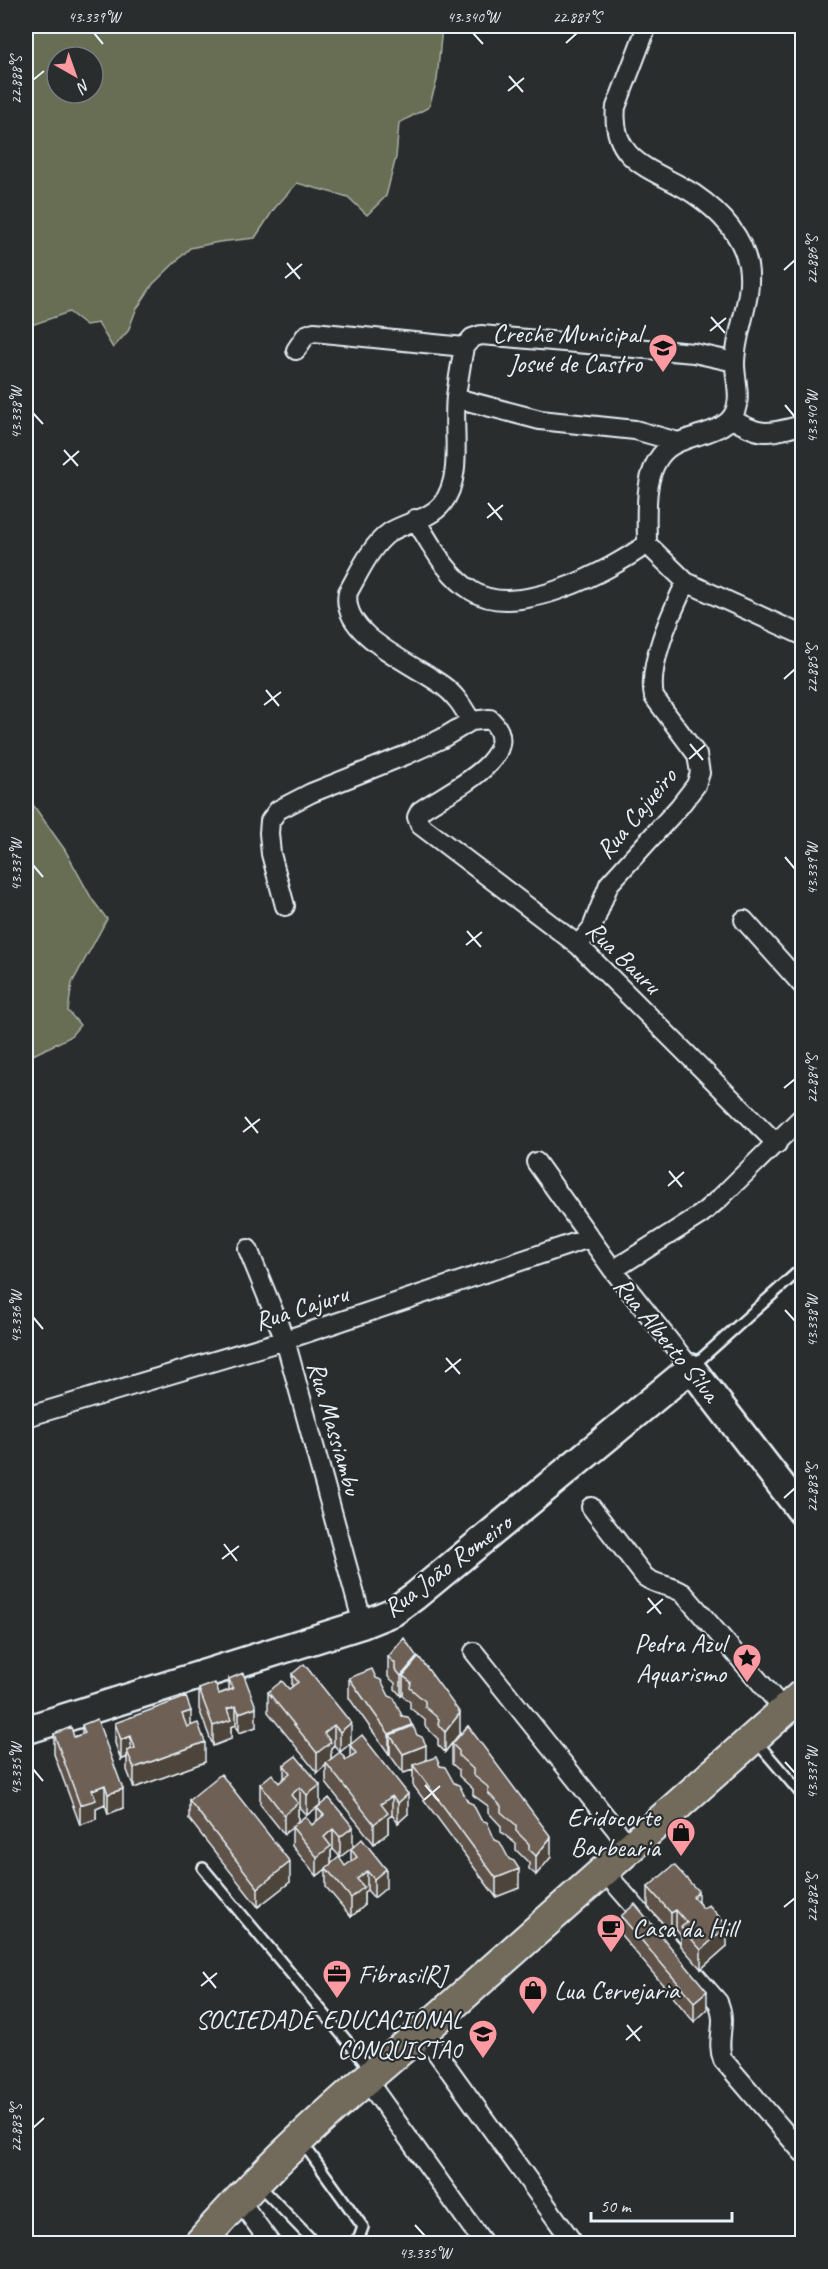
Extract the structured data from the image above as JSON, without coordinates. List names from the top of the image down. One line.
{"streets":{"street":["Rua Cajueiro","Rua Bauru","Rua Cajuru","Rua Alberto Silva","Rua Massiambu","Rua João Romeiro"]},"crossings":[["Rua Cajueiro","Rua Bauru"],["Rua Cajuru","Rua Alberto Silva"],["Rua Cajuru","Rua Massiambu"],["Rua Alberto Silva","Rua João Romeiro"],["Rua Massiambu","Rua João Romeiro"]],"places":{"school or university":["Creche Municipal Josué de Castro","SOCIEDADE EDUCACIONAL CONQUISTA0"],"place":["Pedra Azul Aquarismo"],"shop":["Eridocorte Barbearia","Lua Cervejaria"],"cafe":["Casa da Hill"],"office":["FibrasilRJ"]},"scale_bar":"50 m","north":"bottom right","coordinates":["43.339°W","43.340°W","22.887°S","22.888°S","22.886°S","43.338°W","22.885°S","43.337°W","22.884°S","43.336°W","22.883°S","43.335°W","22.882°S"]}
